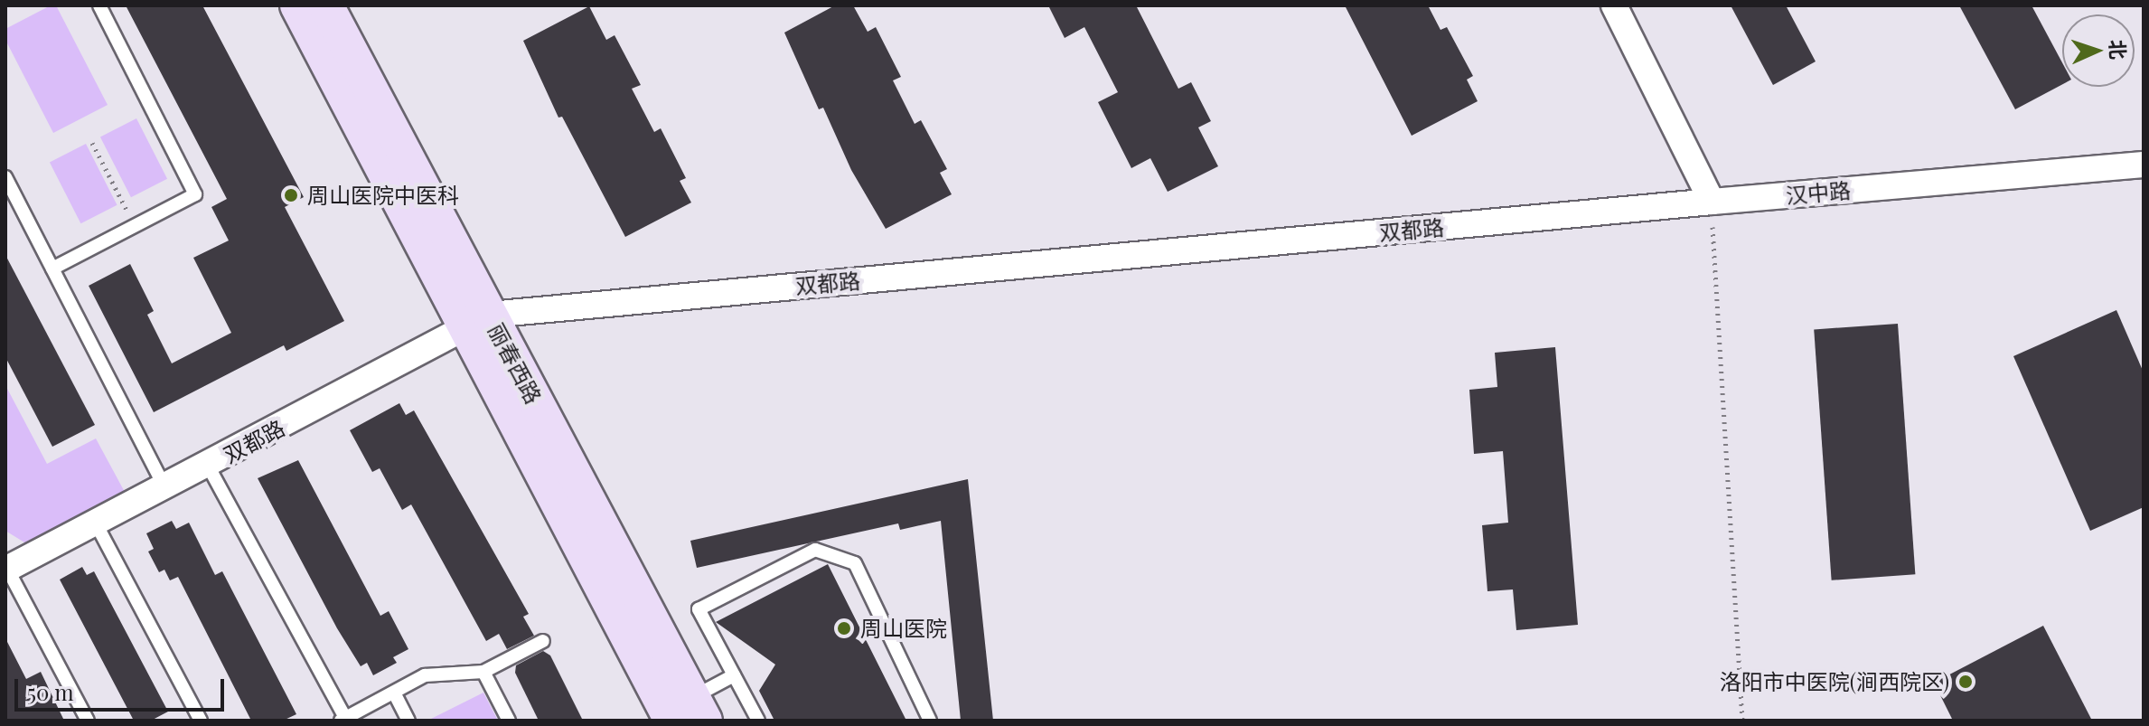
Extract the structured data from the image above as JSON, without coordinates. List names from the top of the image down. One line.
{"streets":{"main road":["丽春西路"],"street":["汉中路","双都路"]},"crossings":[["汉中路","双都路"],["双都路","丽春西路"]],"places":["周山医院中医科","周山医院","洛阳市中医院(涧西院区)"],"scale_bar":"50 m","north":"right"}
